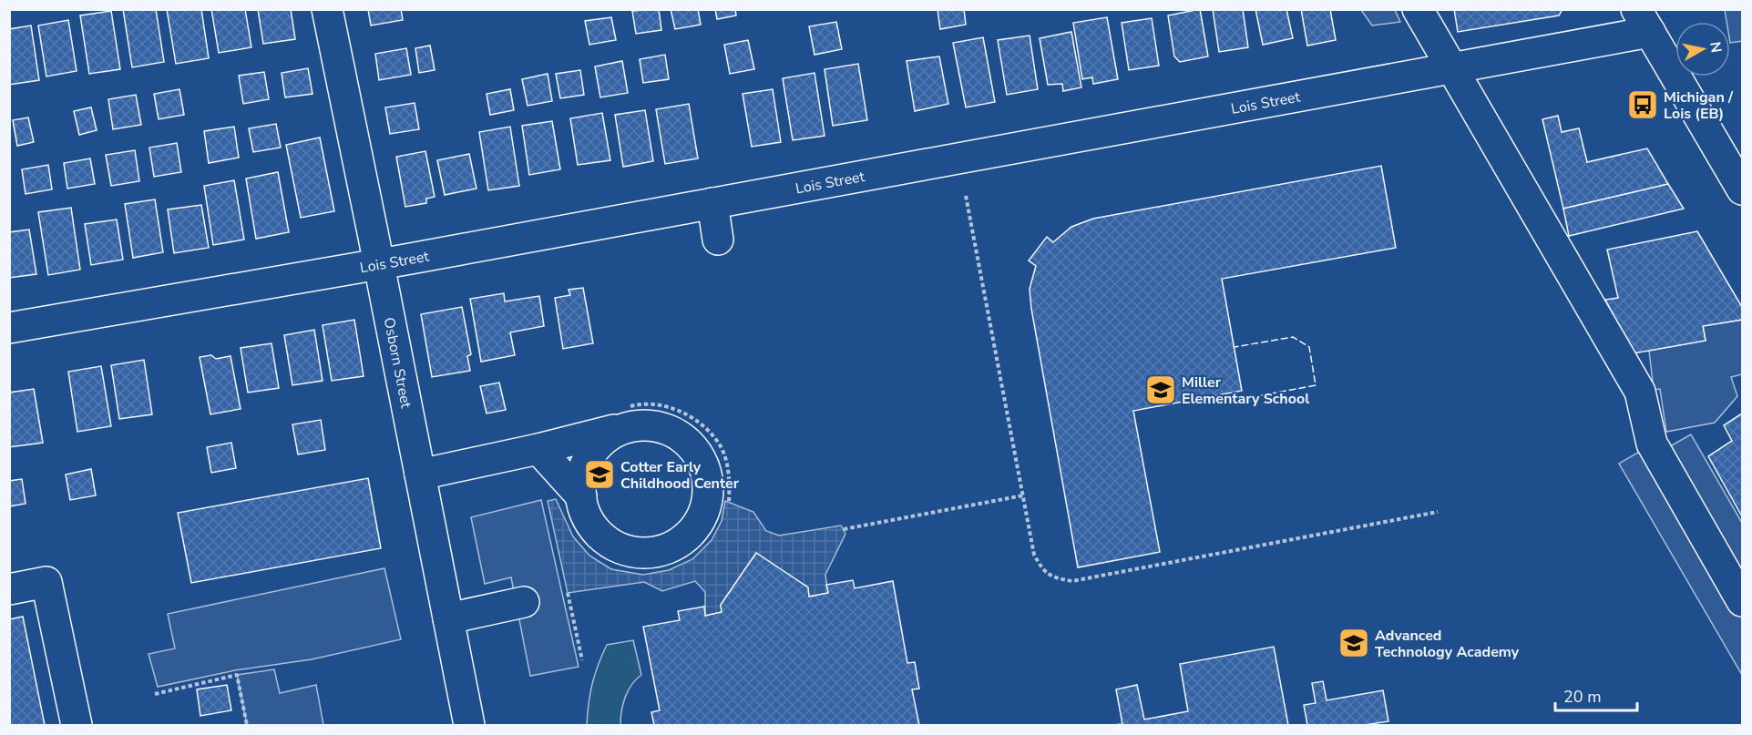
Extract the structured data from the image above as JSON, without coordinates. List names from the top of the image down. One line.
{"streets":{"street":["Lois Street","Osborn Street"]},"crossings":[["Lois Street","Osborn Street"]],"places":{"bus stop":["Michigan / Lois (EB)"],"school or university":["Miller Elementary School","Cotter Early Childhood Center","Advanced Technology Academy"]},"scale_bar":"20 m","north":"right"}
